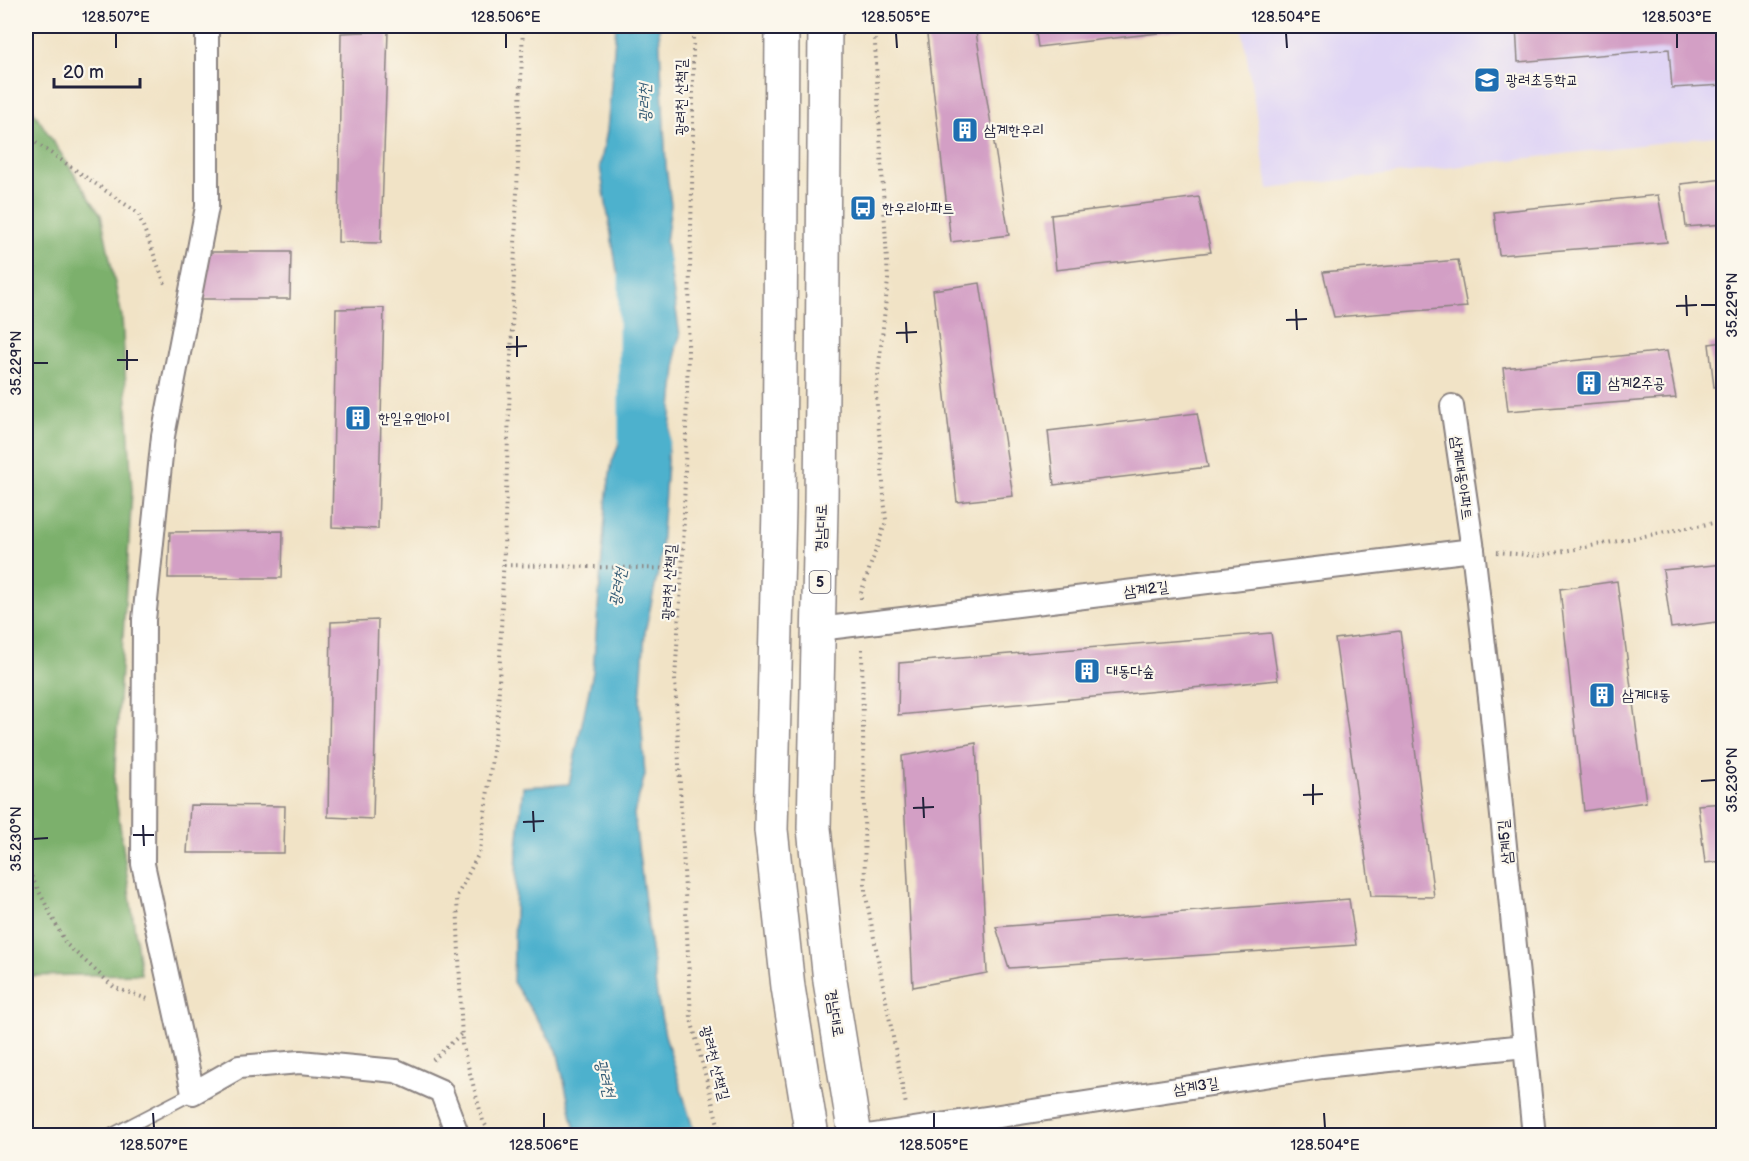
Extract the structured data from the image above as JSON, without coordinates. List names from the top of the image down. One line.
{"streets":{"highway":["경남대로","5"],"street":["삼계대동아파트","삼계2길","삼계5길","삼계3길"],"path":["광려천 산책길"]},"crossings":[["삼계대동아파트","삼계2길"],["삼계대동아파트","삼계5길"],["경남대로","삼계2길"],["삼계2길","삼계5길"],["삼계5길","삼계3길"]],"water":["광려천"],"places":{"school or university":["광려초등학교"],"building":["삼계한우리","삼계2주공","한일유엔아이","대동다숲","삼계대동"],"bus stop":["한우리아파트"]},"scale_bar":"20 m","coordinates":["128.507°E","128.506°E","128.505°E","128.504°E","128.503°E","35.229°N","35.230°N"]}
